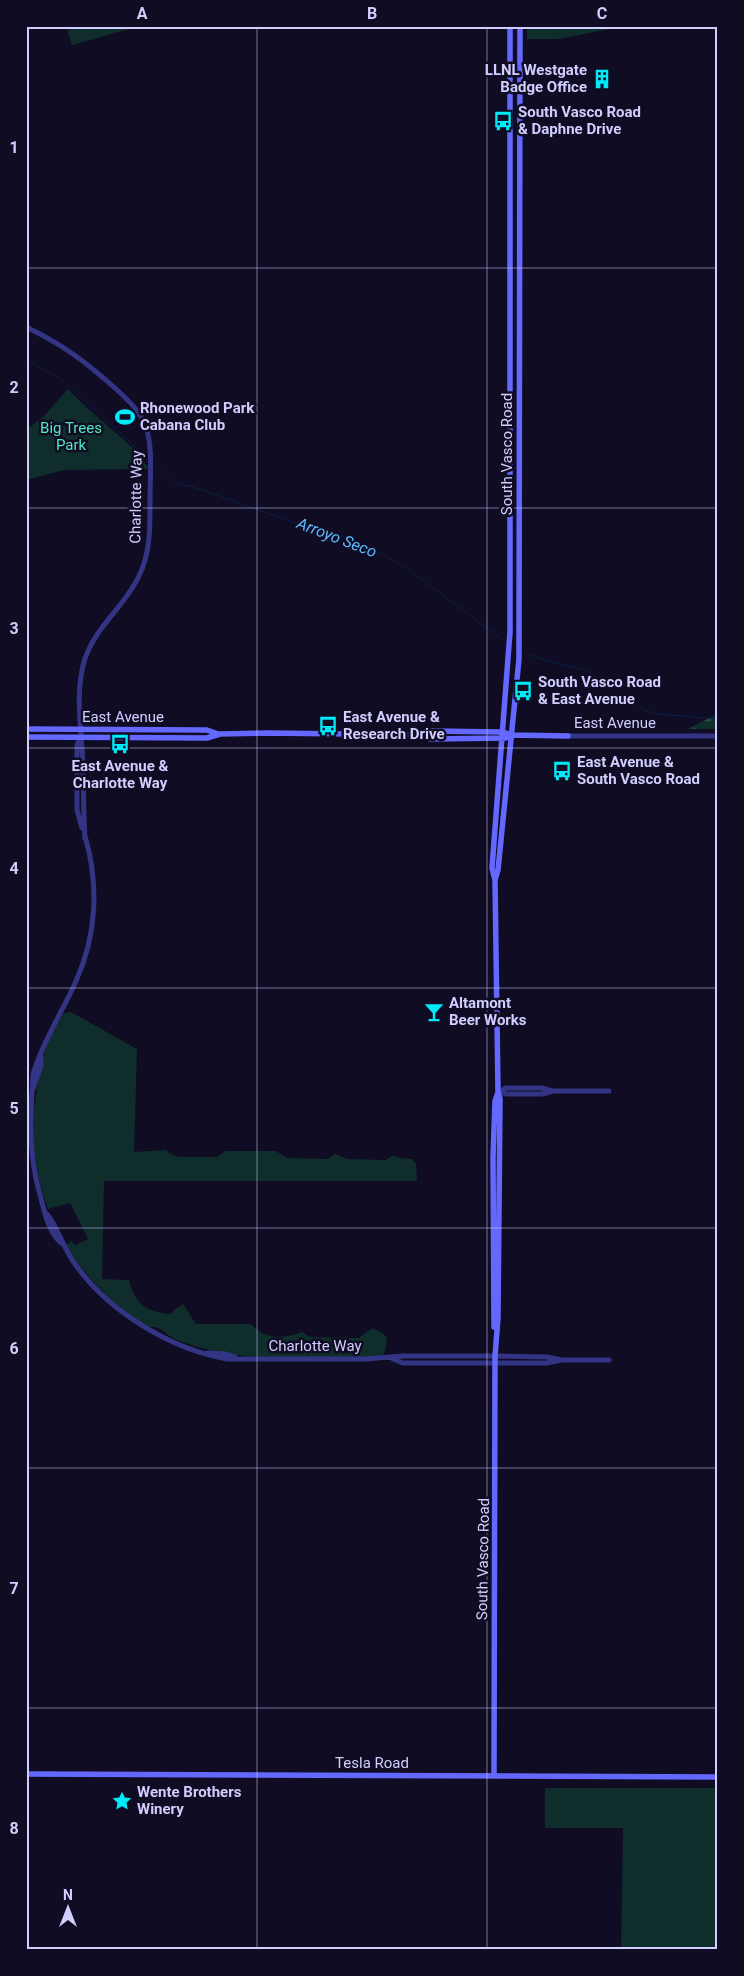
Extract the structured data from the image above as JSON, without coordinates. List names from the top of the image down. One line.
{"streets":{"main road":["South Vasco Road","East Avenue","Tesla Road"],"street":["Charlotte Way"]},"crossings":[["South Vasco Road","Charlotte Way"],["South Vasco Road","East Avenue"],["South Vasco Road","Tesla Road"],["Charlotte Way","East Avenue"]],"water":["Arroyo Seco"],"parks":["Big Trees Park"],"places":{"building":["LLNL Westgate Badge Office"],"bus stop":["South Vasco Road & Daphne Drive","South Vasco Road & East Avenue","East Avenue & Research Drive","East Avenue & Charlotte Way","East Avenue & South Vasco Road"],"sports":["Rhonewood Park Cabana Club"],"bar":["Altamont Beer Works"],"place":["Wente Brothers Winery"]},"north":"top","grid":{"columns":["A","B","C"],"rows":["1","2","3","4","5","6","7","8"]}}
